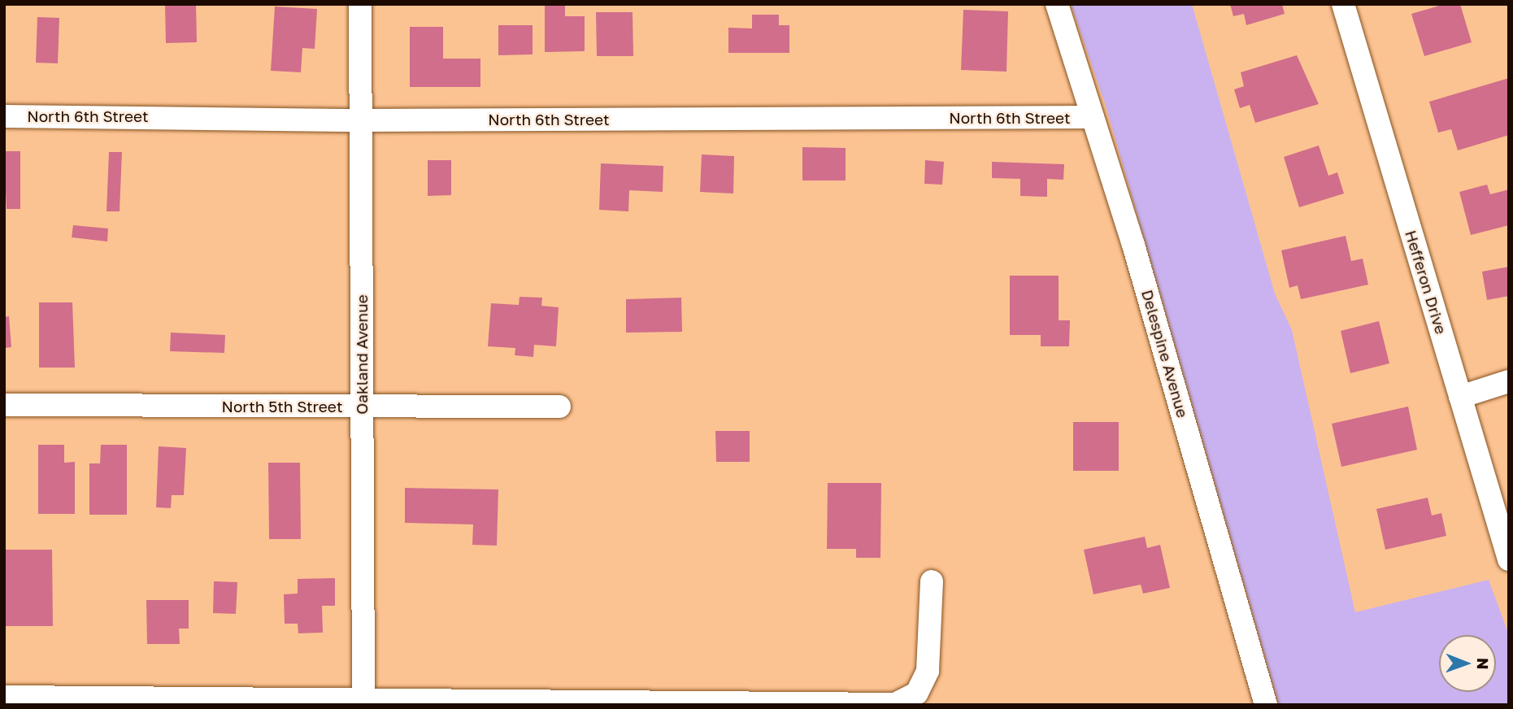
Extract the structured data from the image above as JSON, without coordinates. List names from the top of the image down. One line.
{"streets":{"street":["North 6th Street","Hefferon Drive","Delespine Avenue","Oakland Avenue","North 5th Street"]},"crossings":[["North 6th Street","Delespine Avenue"],["North 6th Street","Oakland Avenue"],["Oakland Avenue","North 5th Street"]],"north":"right"}
